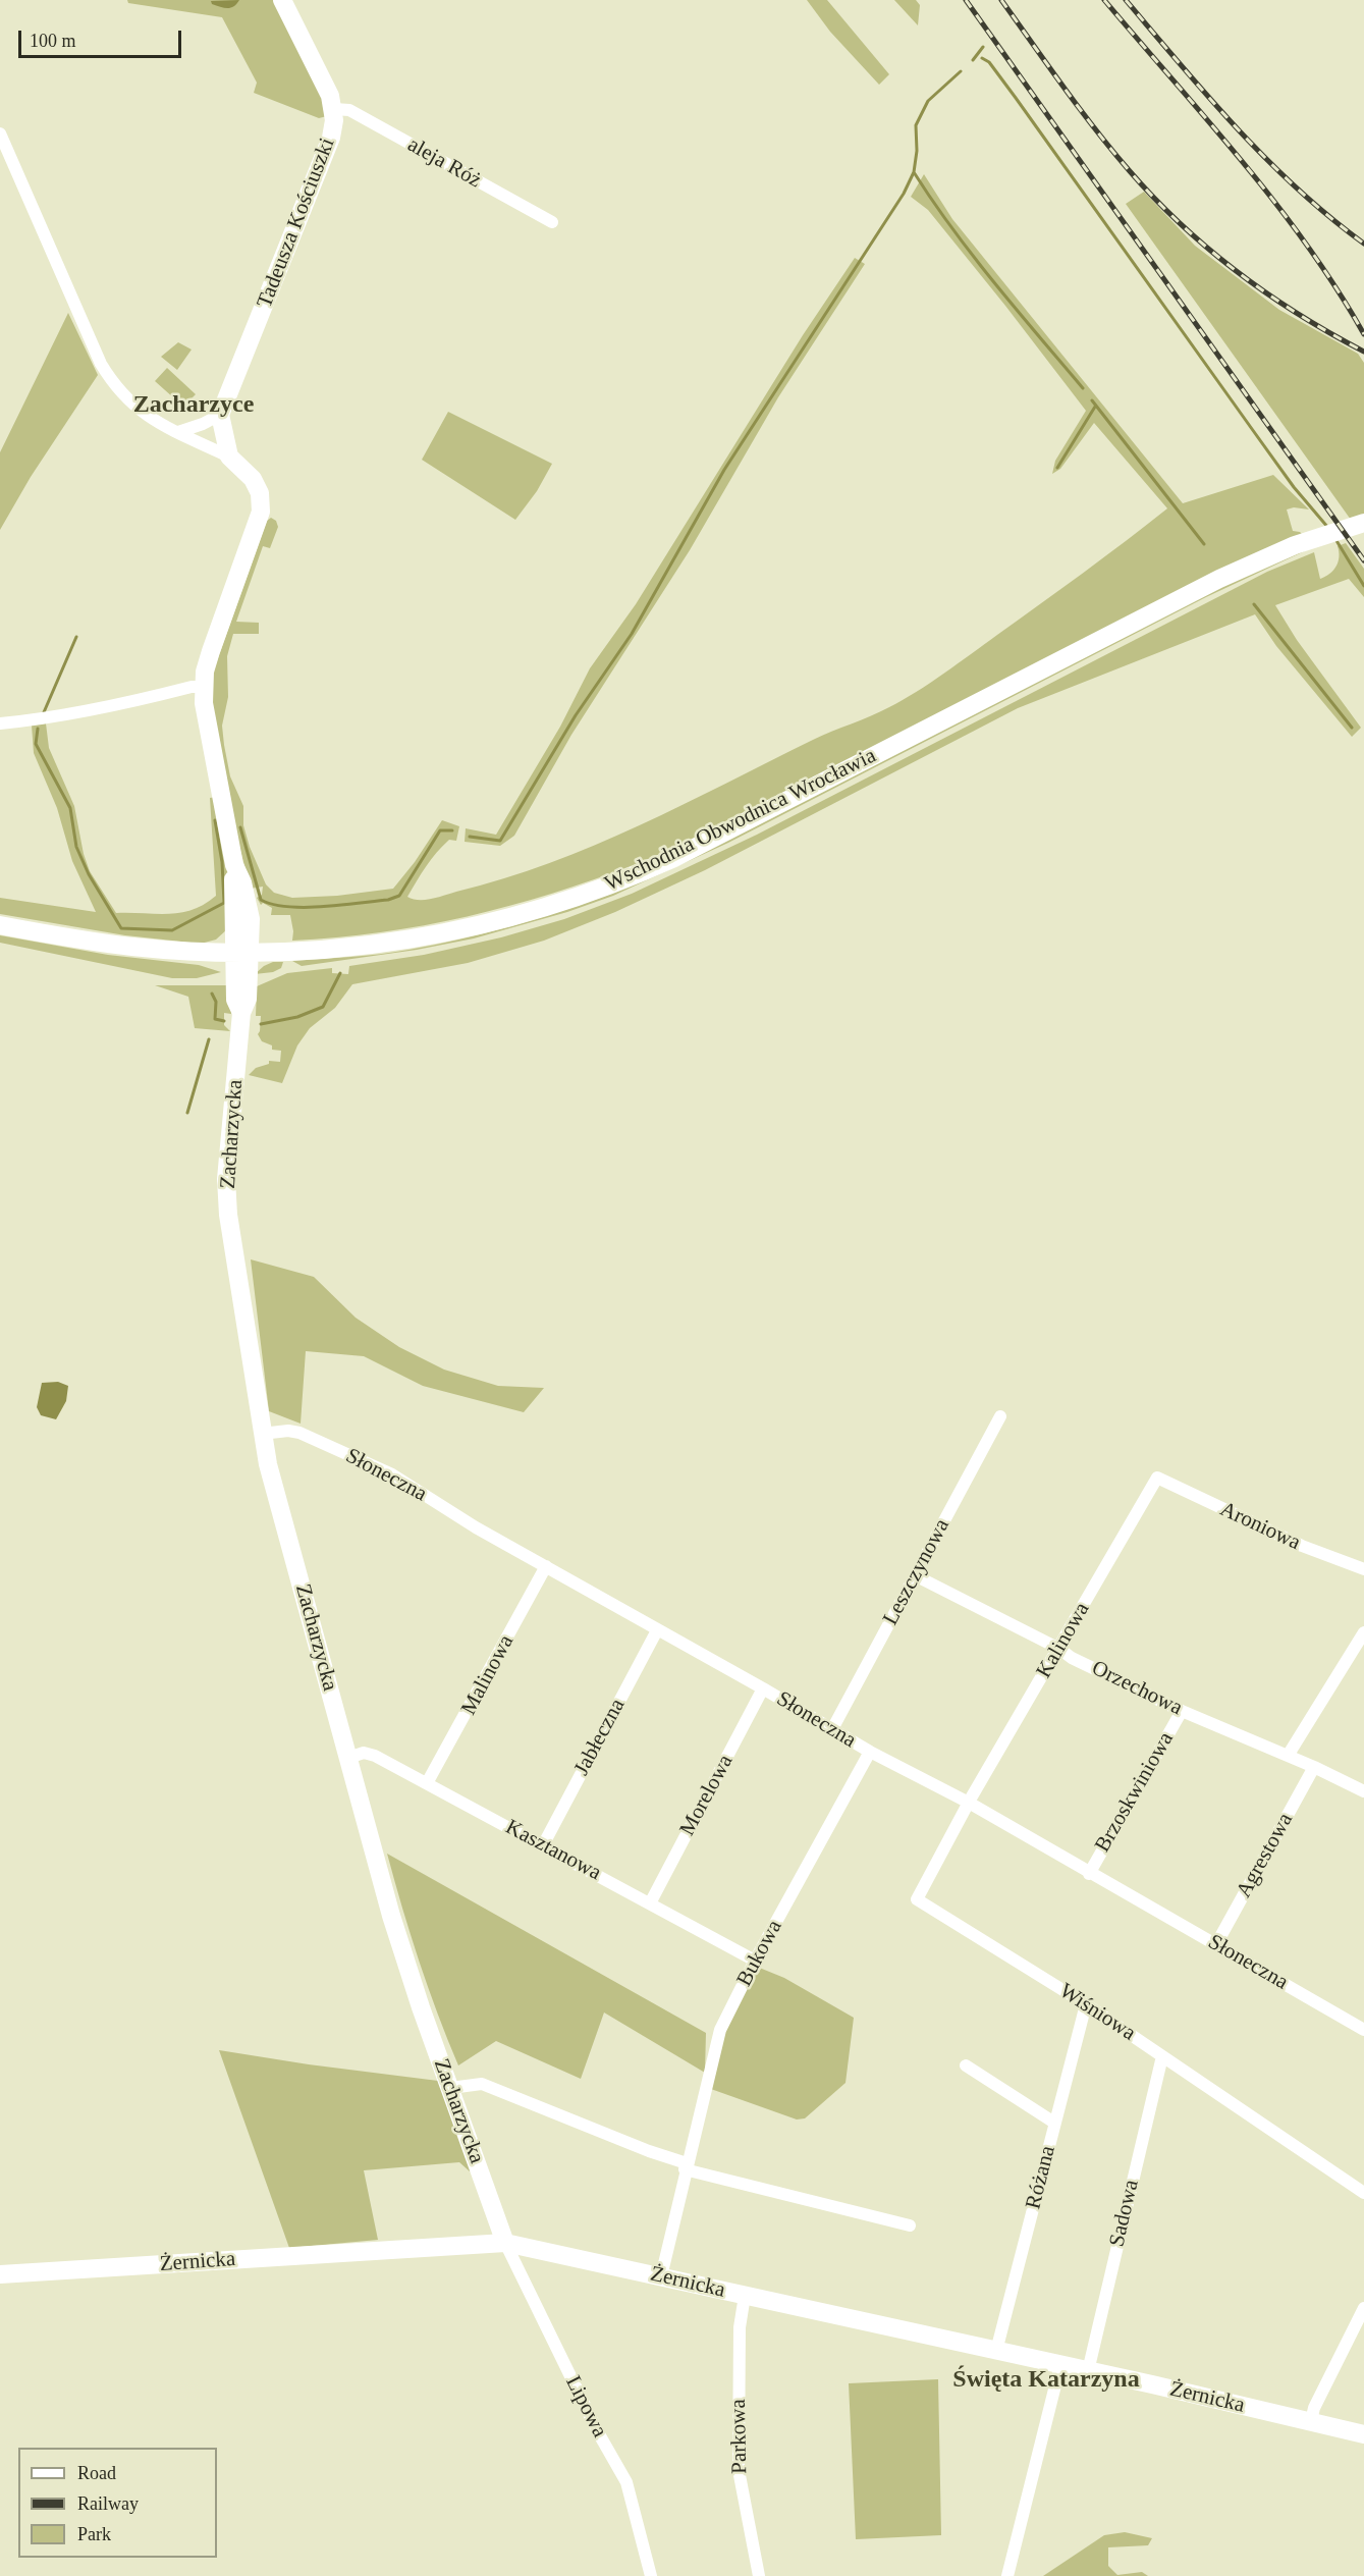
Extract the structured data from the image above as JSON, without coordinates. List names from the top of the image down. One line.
{"streets":{"street":["aleja Róż","Tadeusza Kościuszki","Wschodnia Obwodnica Wrocławia","Zacharzycka","Słoneczna","Aroniowa","Leszczynowa","Kalinowa","Malinowa","Orzechowa","Jabłeczna","Brzoskwiniowa","Morelowa","Kasztanowa","Agrestowa","Bukowa","Wiśniowa","Różana","Sadowa","Żernicka","Lipowa","Parkowa"]},"crossings":[["aleja Róż","Tadeusza Kościuszki"],["Wschodnia Obwodnica Wrocławia","Zacharzycka"],["Zacharzycka","Słoneczna"],["Zacharzycka","Kasztanowa"],["Zacharzycka","Żernicka"],["Zacharzycka","Lipowa"],["Słoneczna","Leszczynowa"],["Słoneczna","Kalinowa"],["Słoneczna","Malinowa"],["Słoneczna","Jabłeczna"],["Słoneczna","Brzoskwiniowa"],["Słoneczna","Morelowa"],["Słoneczna","Agrestowa"],["Słoneczna","Bukowa"],["Słoneczna","Wiśniowa"],["Aroniowa","Kalinowa"],["Leszczynowa","Orzechowa"],["Kalinowa","Orzechowa"],["Kalinowa","Wiśniowa"],["Malinowa","Kasztanowa"],["Orzechowa","Brzoskwiniowa"],["Orzechowa","Agrestowa"],["Jabłeczna","Kasztanowa"],["Morelowa","Kasztanowa"],["Kasztanowa","Bukowa"],["Bukowa","Żernicka"],["Wiśniowa","Różana"],["Wiśniowa","Sadowa"],["Różana","Żernicka"],["Sadowa","Żernicka"],["Żernicka","Lipowa"],["Żernicka","Parkowa"]],"districts":["Zacharzyce","Święta Katarzyna"],"legend":["Road","Railway","Park"],"scale_bar":"100 m"}
